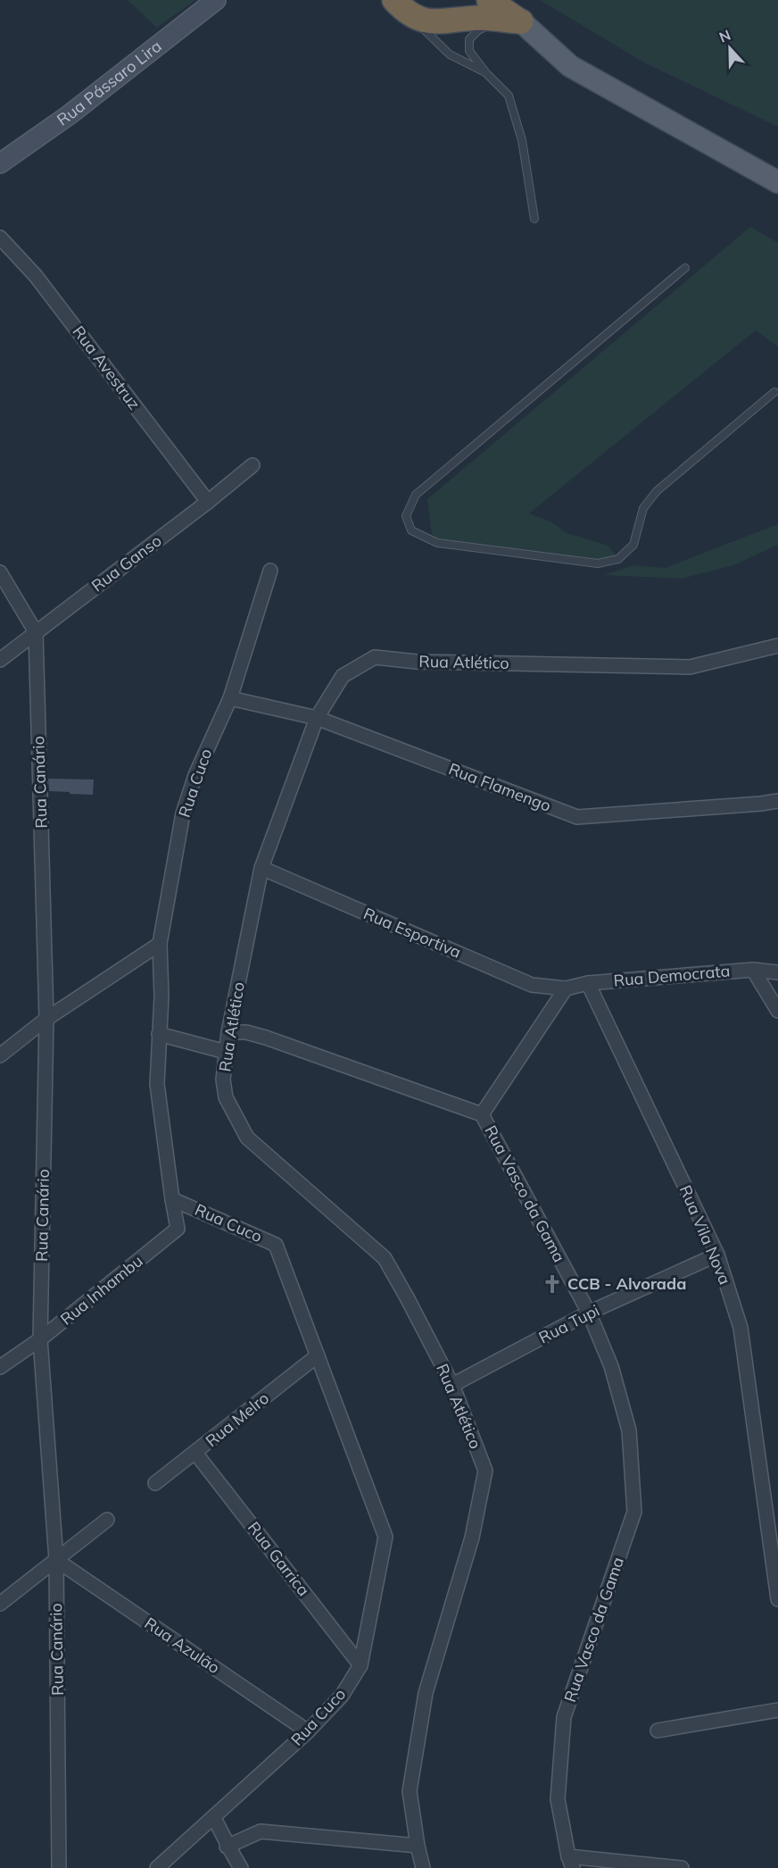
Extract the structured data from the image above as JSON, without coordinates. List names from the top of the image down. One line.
{"streets":{"street":["Rua Pássaro Lira","Rua Avestruz","Rua Ganso","Rua Atlético","Rua Canário","Rua Cuco","Rua Flamengo","Rua Esportiva","Rua Democrata","Rua Vasco da Gama","Rua Vila Nova","Rua Inhambu","Rua Tupi","Rua Melro","Rua Garrica","Rua Azulão"]},"crossings":[["Rua Avestruz","Rua Ganso"],["Rua Ganso","Rua Canário"],["Rua Atlético","Rua Flamengo"],["Rua Atlético","Rua Esportiva"],["Rua Atlético","Rua Vasco da Gama"],["Rua Atlético","Rua Tupi"],["Rua Canário","Rua Inhambu"],["Rua Canário","Rua Azulão"],["Rua Cuco","Rua Flamengo"],["Rua Cuco","Rua Inhambu"],["Rua Cuco","Rua Melro"],["Rua Cuco","Rua Garrica"],["Rua Cuco","Rua Azulão"],["Rua Esportiva","Rua Democrata"],["Rua Democrata","Rua Vila Nova"],["Rua Vasco da Gama","Rua Tupi"],["Rua Vila Nova","Rua Tupi"],["Rua Melro","Rua Garrica"]],"places":{"church":["CCB - Alvorada"]},"north":"top"}
